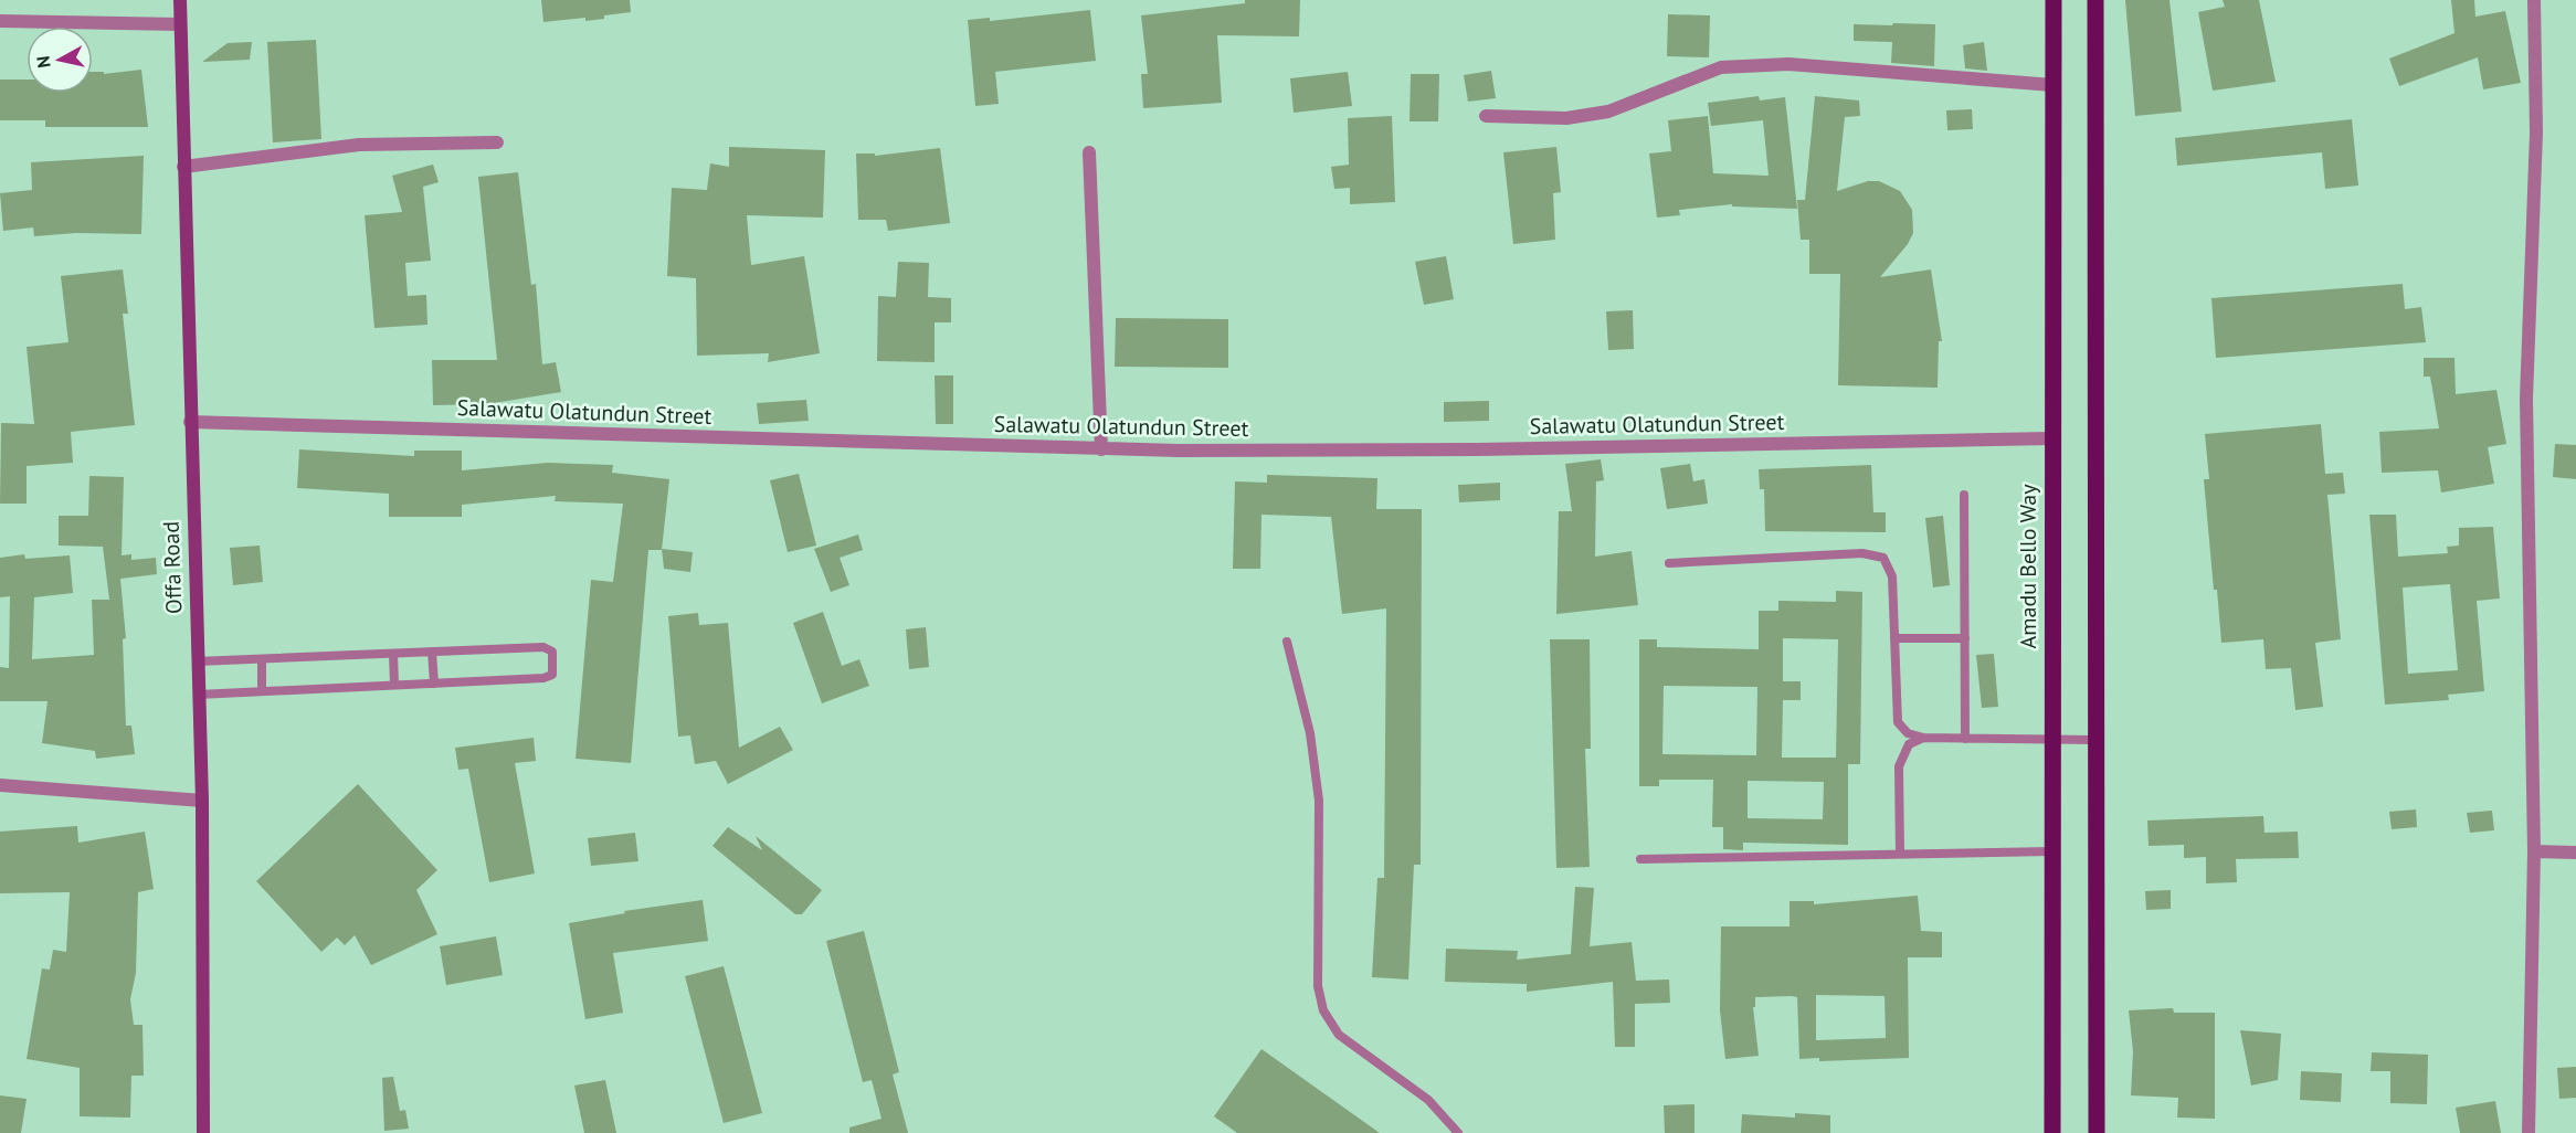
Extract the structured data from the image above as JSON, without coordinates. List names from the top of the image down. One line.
{"streets":{"main road":["Amadu Bello Way"],"street":["Salawatu Olatundun Street","Offa Road"]},"crossings":[["Salawatu Olatundun Street","Amadu Bello Way"],["Salawatu Olatundun Street","Offa Road"]],"north":"left"}
